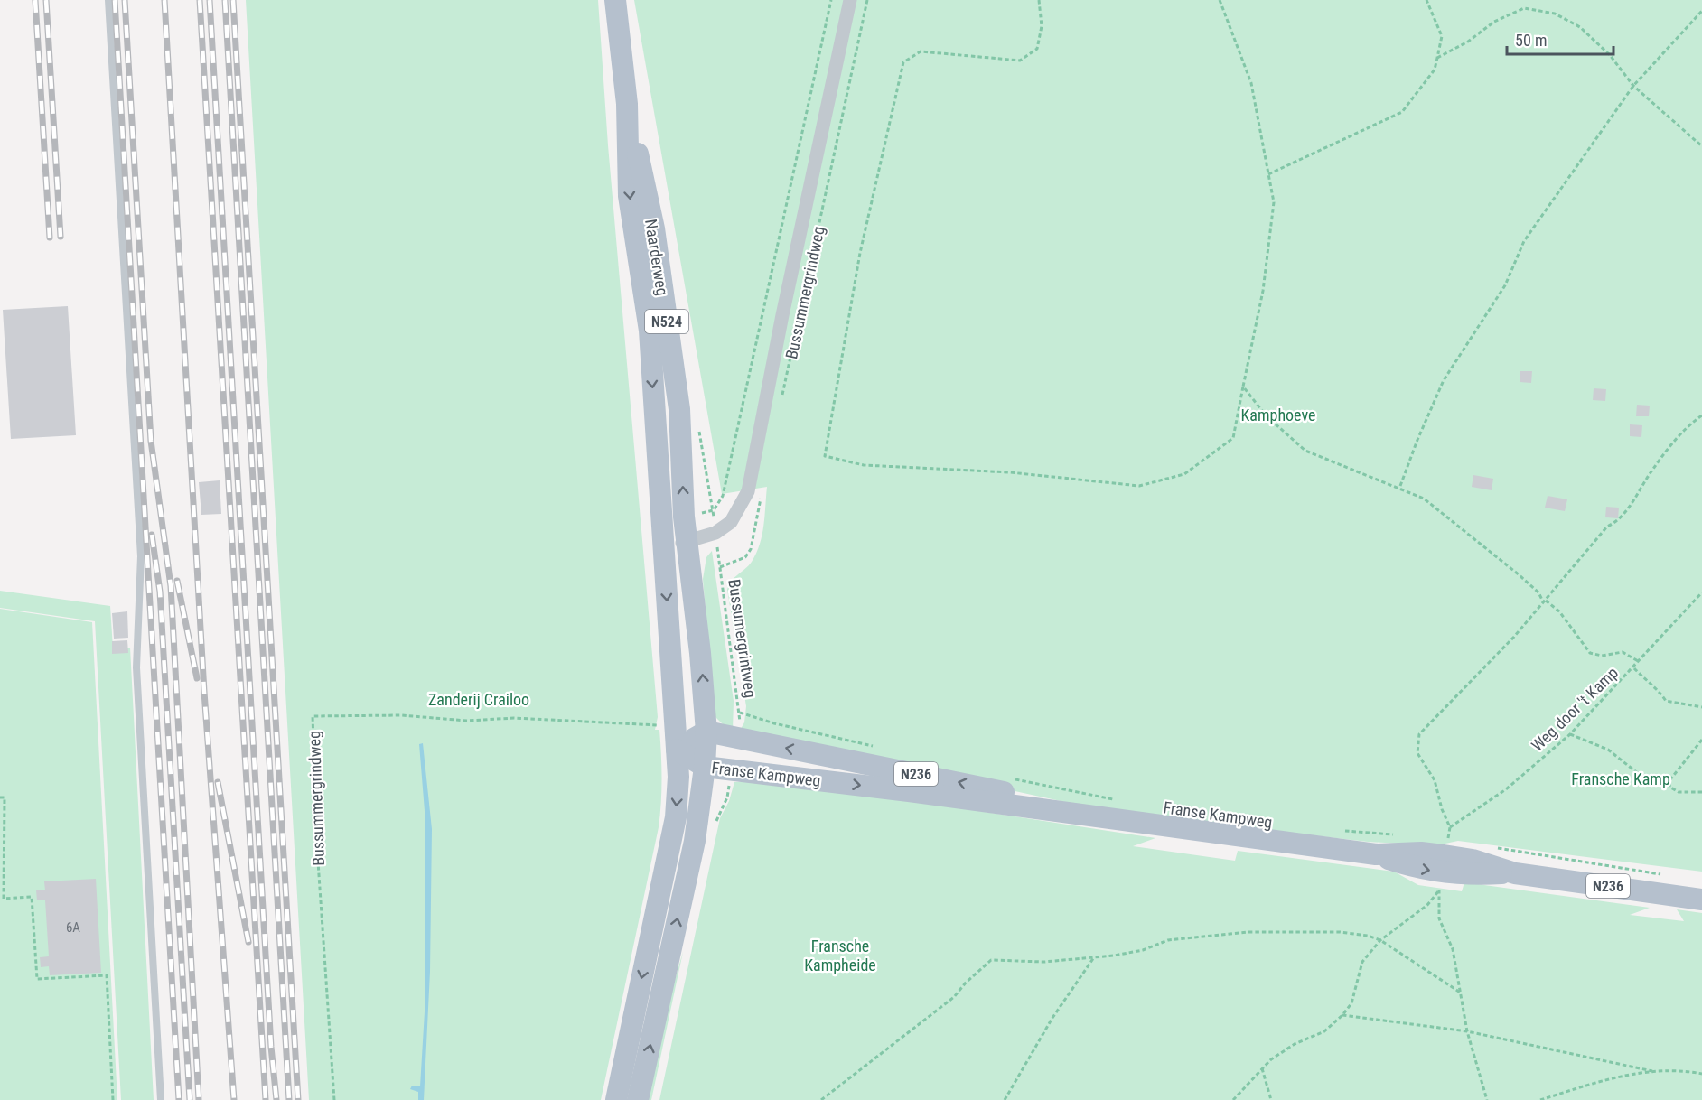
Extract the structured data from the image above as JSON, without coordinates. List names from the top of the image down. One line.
{"streets":{"main road":["Naarderweg","N524","Franse Kampweg","N236"],"street":["Bussummergrindweg"],"path":["Bussumergrintweg","Weg door 't Kamp"]},"crossings":[["Naarderweg","Bussummergrindweg"],["Naarderweg","N524"],["Bussummergrindweg","N524"],["N524","Franse Kampweg"]],"parks":["Kamphoeve","Zanderij Crailoo","Fransche Kamp","Fransche Kampheide"],"house_numbers":["6A"],"scale_bar":"50 m"}
